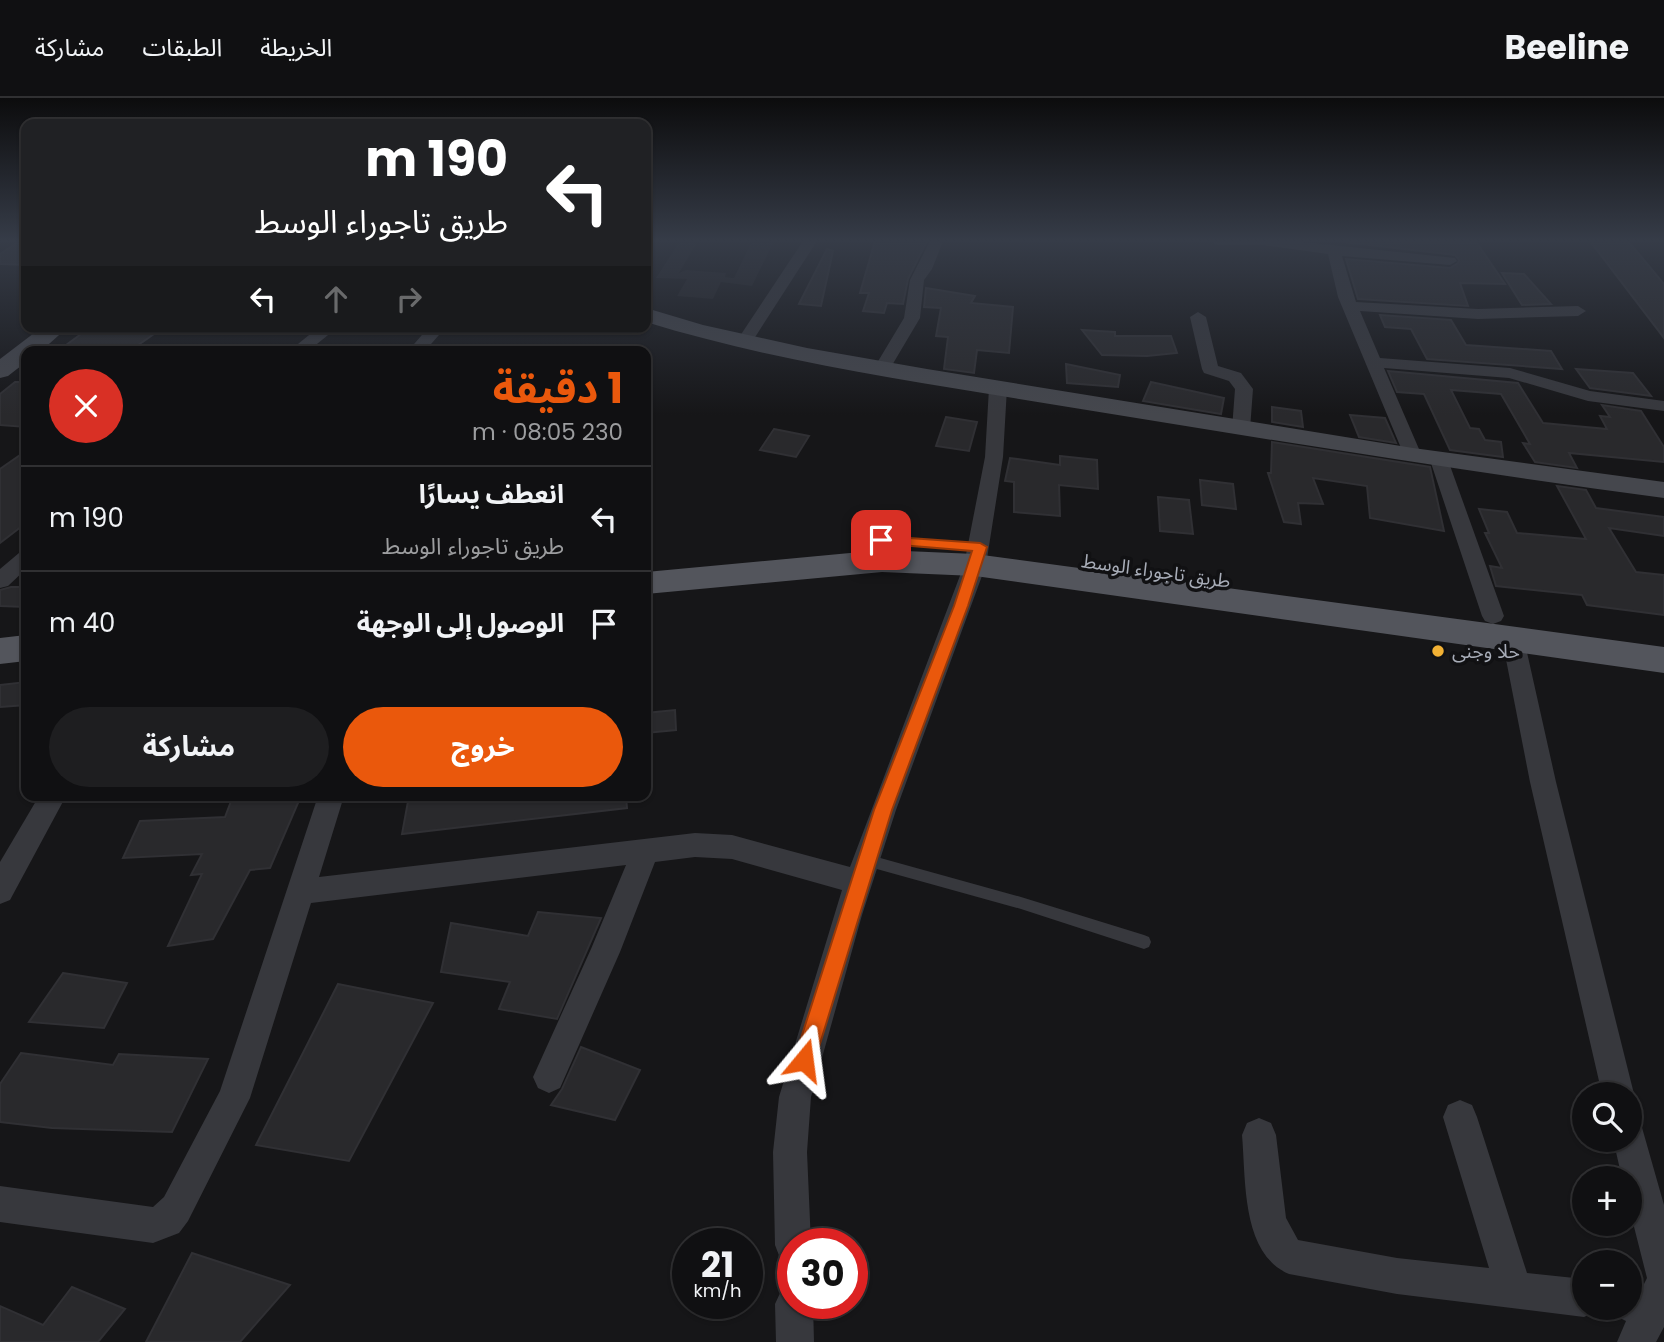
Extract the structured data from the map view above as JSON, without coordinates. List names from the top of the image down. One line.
{"places":["حلا وجنى"],"page":{"header":"Beeline","nav":["الخريطة","الطبقات","مشاركة"],"turn":["190 m","طريق تاجوراء الوسط"],"heading":["1 دقيقة","230 m · 08:05"],"list":[{"name":"انعطف يسارًا","note":"طريق تاجوراء الوسط","value":"190 m"},{"name":"الوصول إلى الوجهة","value":"40 m"}],"buttons":["خروج","مشاركة"],"map_buttons":["+","−"],"speed":"21 km/h","limit":"30"}}
